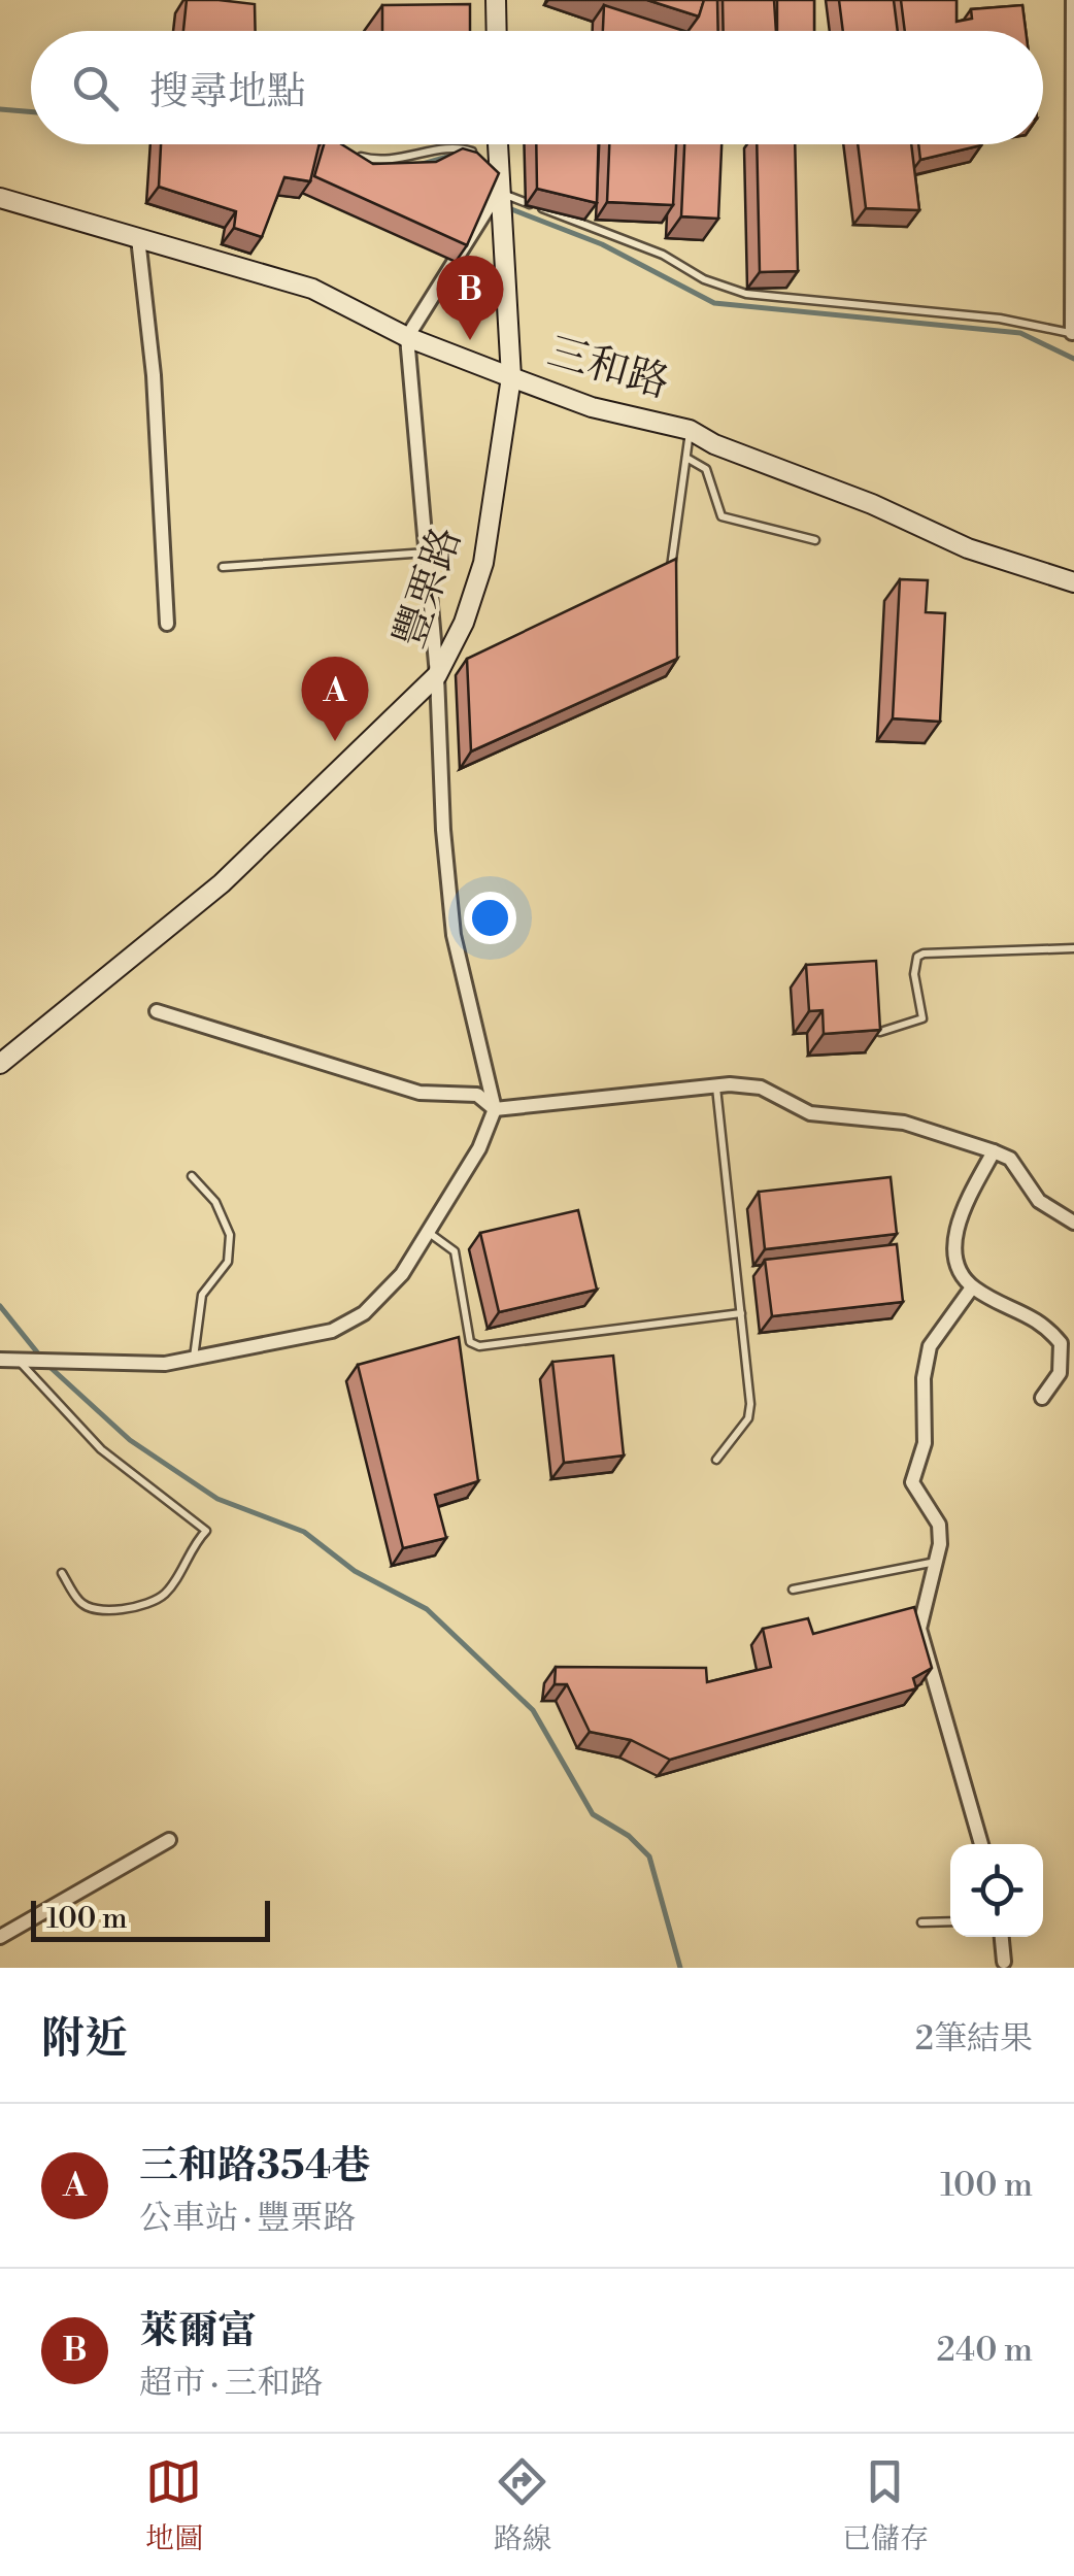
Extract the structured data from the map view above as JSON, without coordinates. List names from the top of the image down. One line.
{"streets":{"street":["三和路","豐栗路"]},"crossings":[["三和路","豐栗路"]],"scale_bar":"100 m","page":{"search":"搜尋地點","pins":["B","A"],"scale":"100 m","heading":["附近","2筆結果"],"list":[{"mark":"A","name":"三和路354巷","note":"公車站 · 豐栗路","value":"100 m"},{"mark":"B","name":"萊爾富","note":"超市 · 三和路","value":"240 m"}],"nav":["地圖","路線","已儲存"]}}
